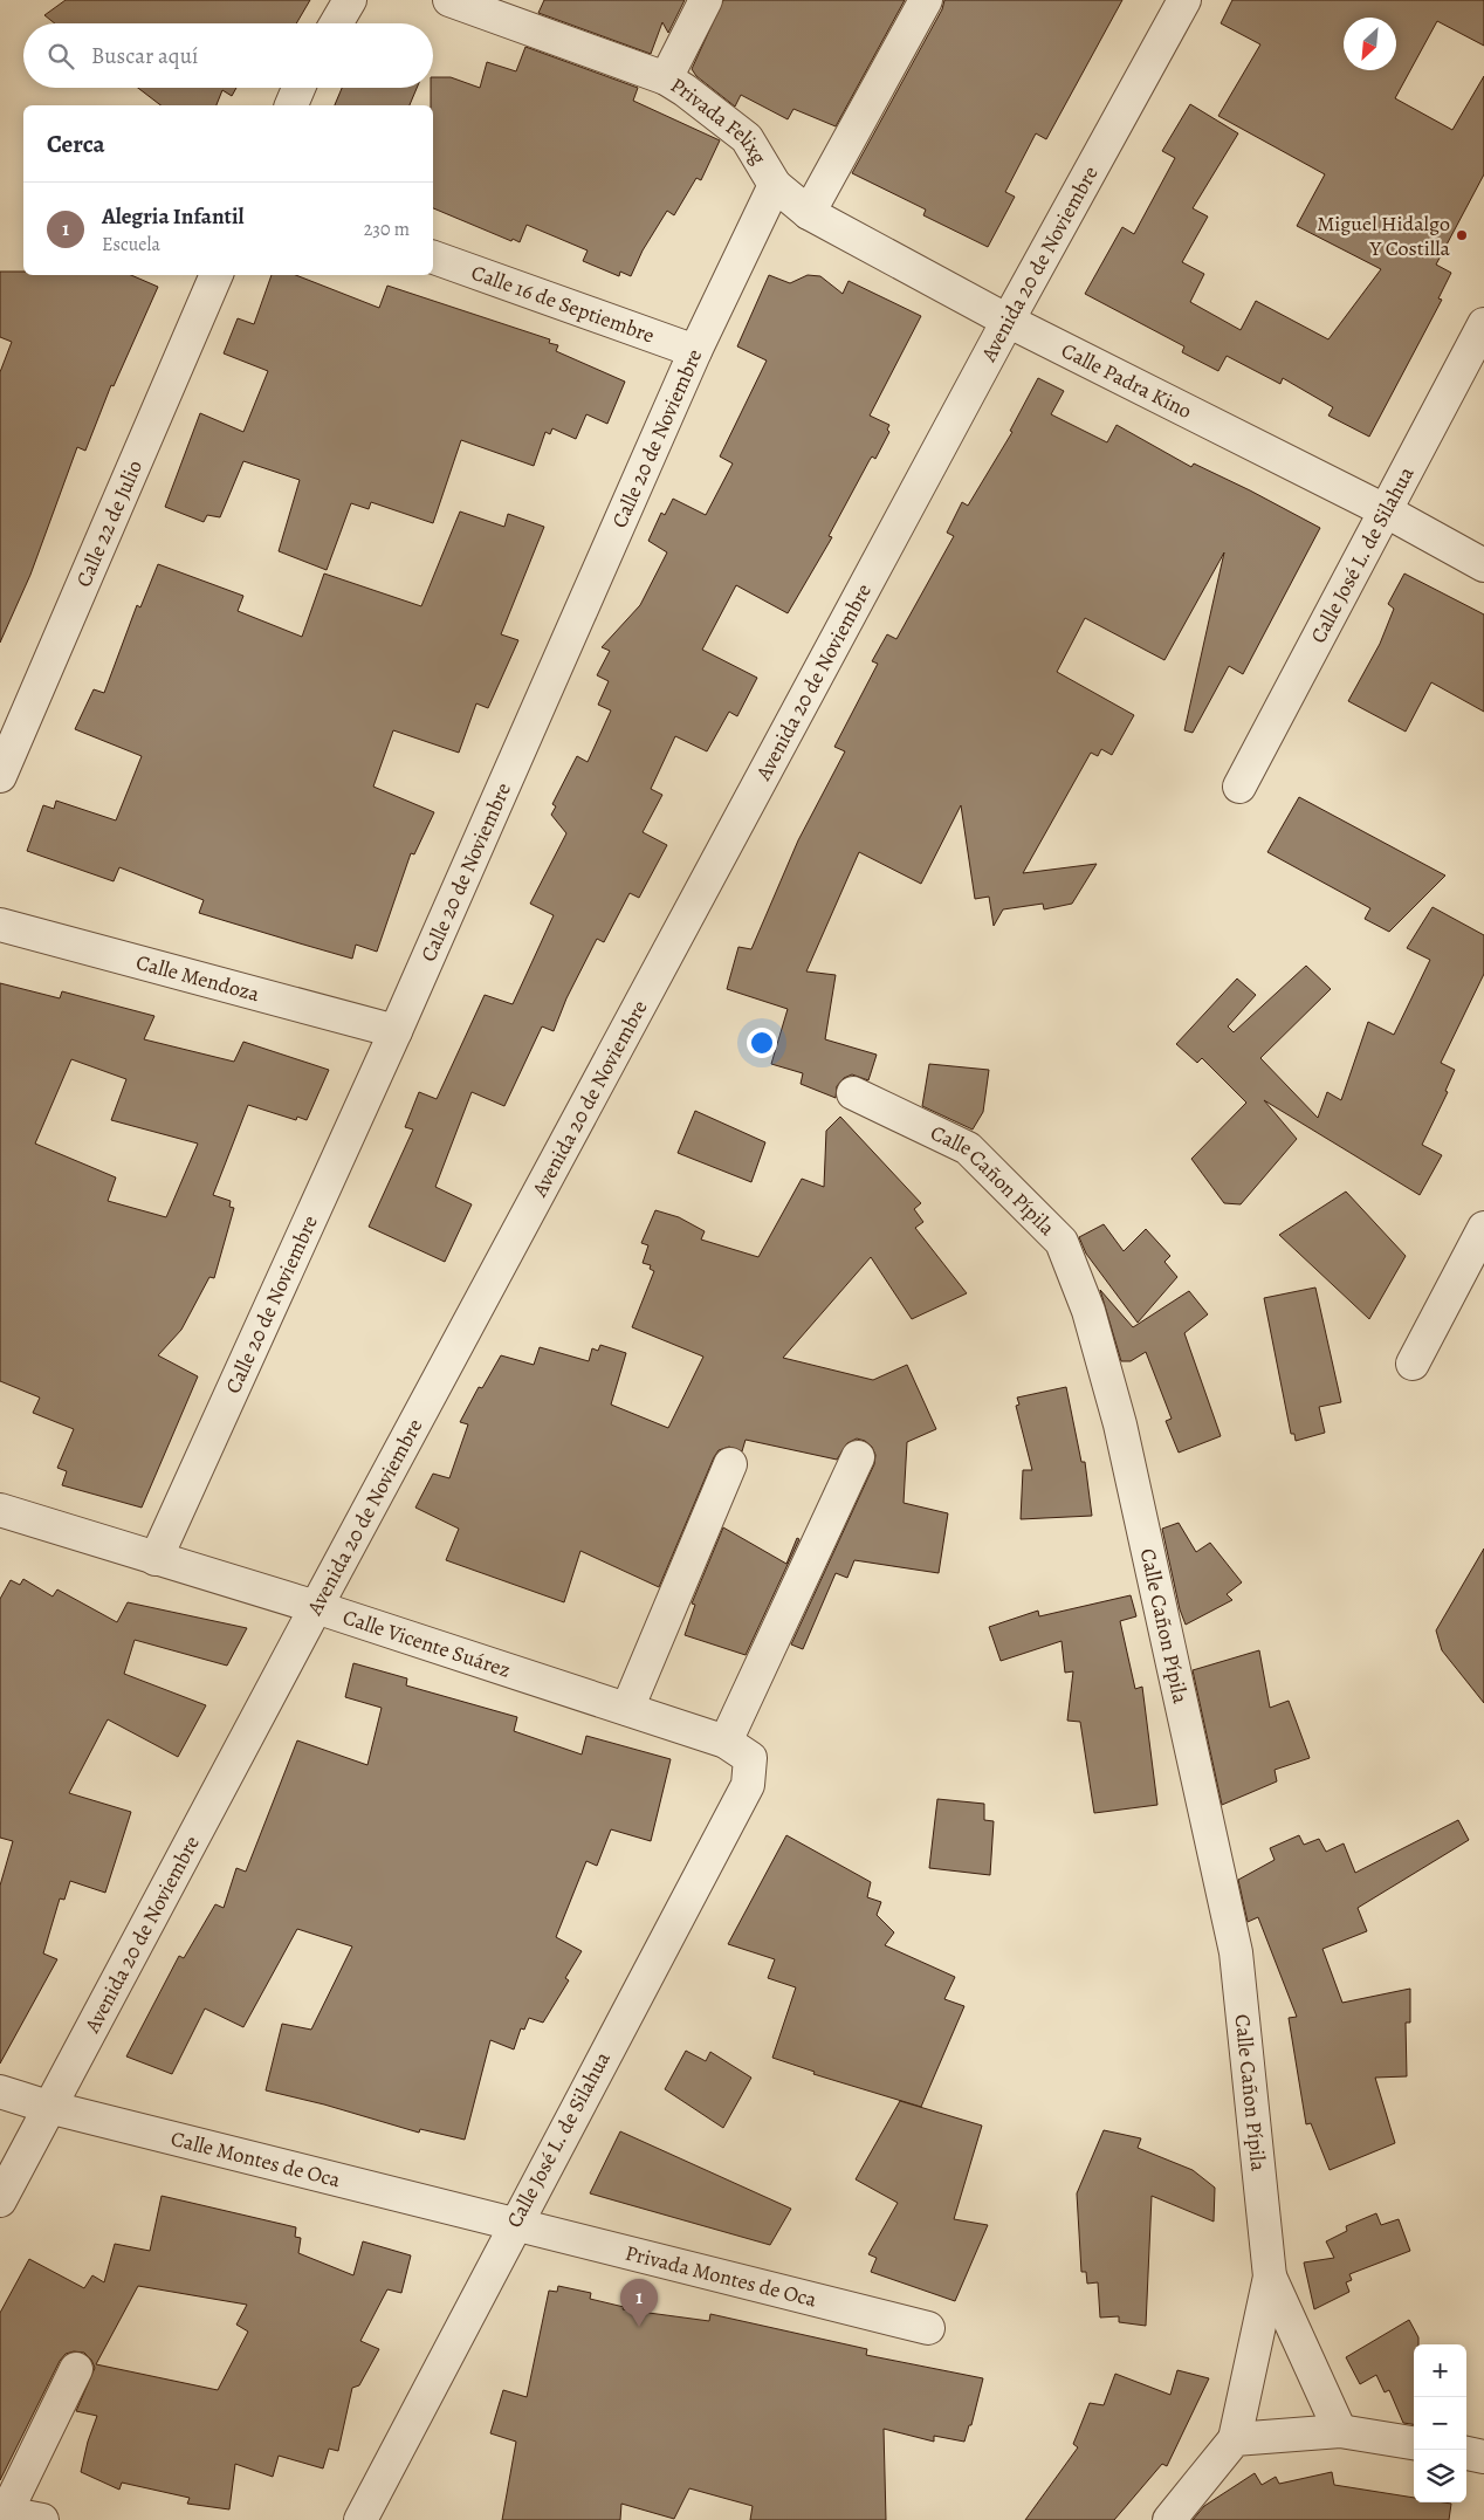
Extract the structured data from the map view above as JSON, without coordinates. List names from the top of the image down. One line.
{"streets":{"street":["Privada Felixg","Avenida 20 de Noviembre","Calle 16 de Septiembre","Calle Padra Kino","Calle 20 de Noviembre","Calle 22 de Julio","Calle José L. de Silahua","Calle Mendoza","Calle Cañon Pípila","Calle Vicente Suárez","Calle Montes de Oca","Privada Montes de Oca"]},"crossings":[["Privada Felixg","Calle Padra Kino"],["Privada Felixg","Calle 20 de Noviembre"],["Avenida 20 de Noviembre","Calle Padra Kino"],["Avenida 20 de Noviembre","Calle Vicente Suárez"],["Avenida 20 de Noviembre","Calle Montes de Oca"],["Calle 16 de Septiembre","Calle 20 de Noviembre"],["Calle Padra Kino","Calle 20 de Noviembre"],["Calle Padra Kino","Calle José L. de Silahua"],["Calle 20 de Noviembre","Calle Mendoza"],["Calle 20 de Noviembre","Calle Vicente Suárez"],["Calle José L. de Silahua","Calle Vicente Suárez"],["Calle José L. de Silahua","Calle Montes de Oca"],["Calle José L. de Silahua","Privada Montes de Oca"],["Calle Montes de Oca","Privada Montes de Oca"]],"places":["Miguel Hidalgo Y Costilla"],"north":"bottom left","page":{"search":"Buscar aquí","heading":"Cerca","list":[{"mark":"1","name":"Alegria Infantil","note":"Escuela","value":"230 m"}],"pins":"1","map_buttons":["+","−"]}}
